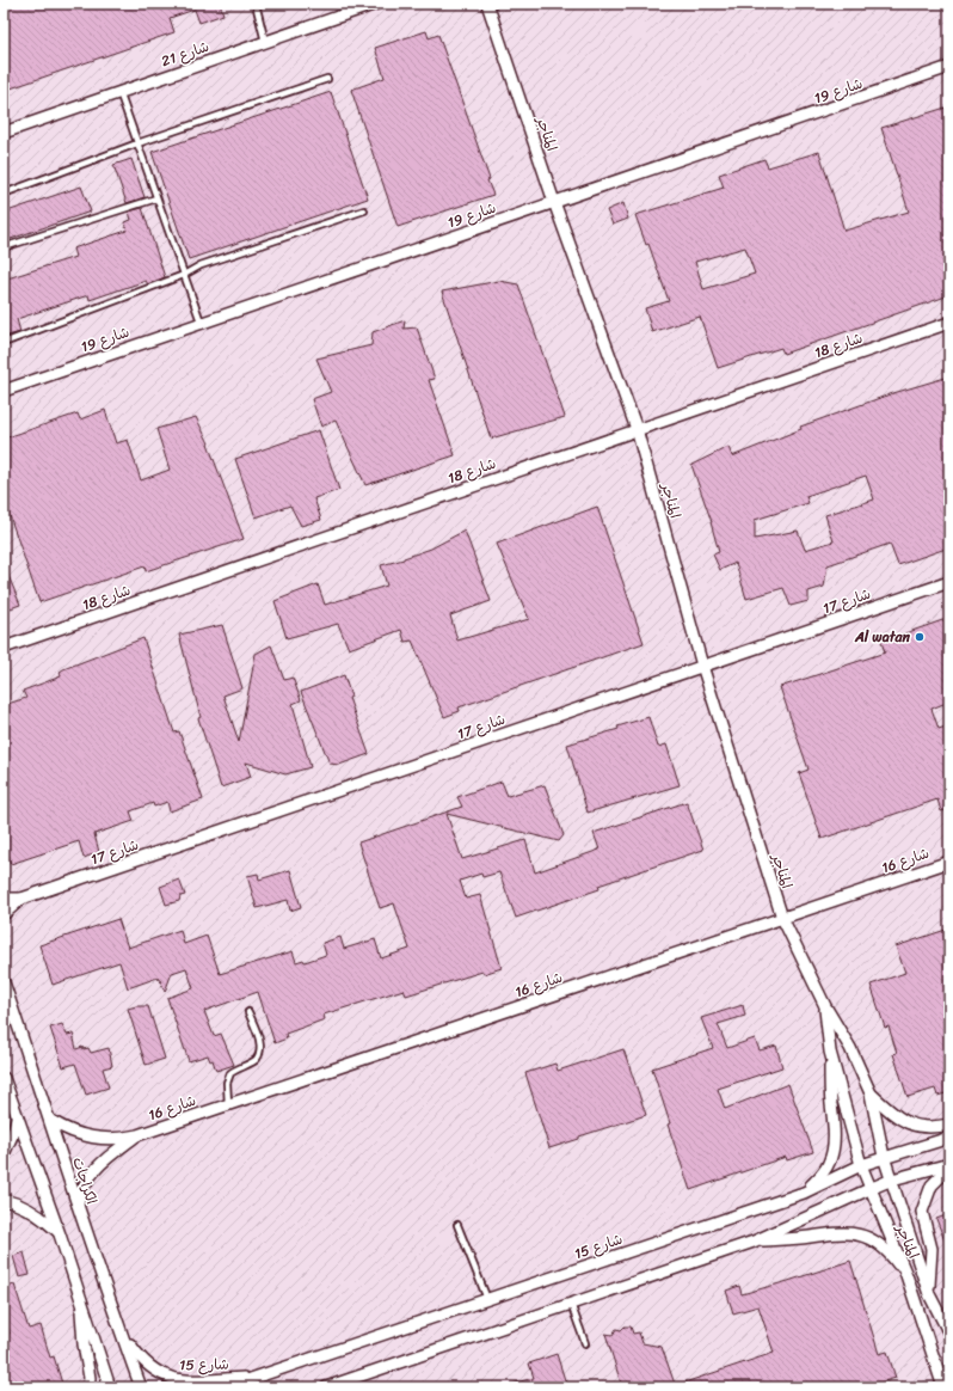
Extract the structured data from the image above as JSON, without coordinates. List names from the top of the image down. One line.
{"streets":{"street":["شارع 21","شارع 19","المناجر","شارع 18","شارع 17","شارع 16","الكراجات","شارع 15"]},"crossings":[["شارع 19","المناجر"],["المناجر","شارع 18"],["المناجر","شارع 17"],["المناجر","شارع 16"],["المناجر","شارع 15"],["شارع 16","الكراجات"],["الكراجات","شارع 15"]],"places":["Al watan"]}
